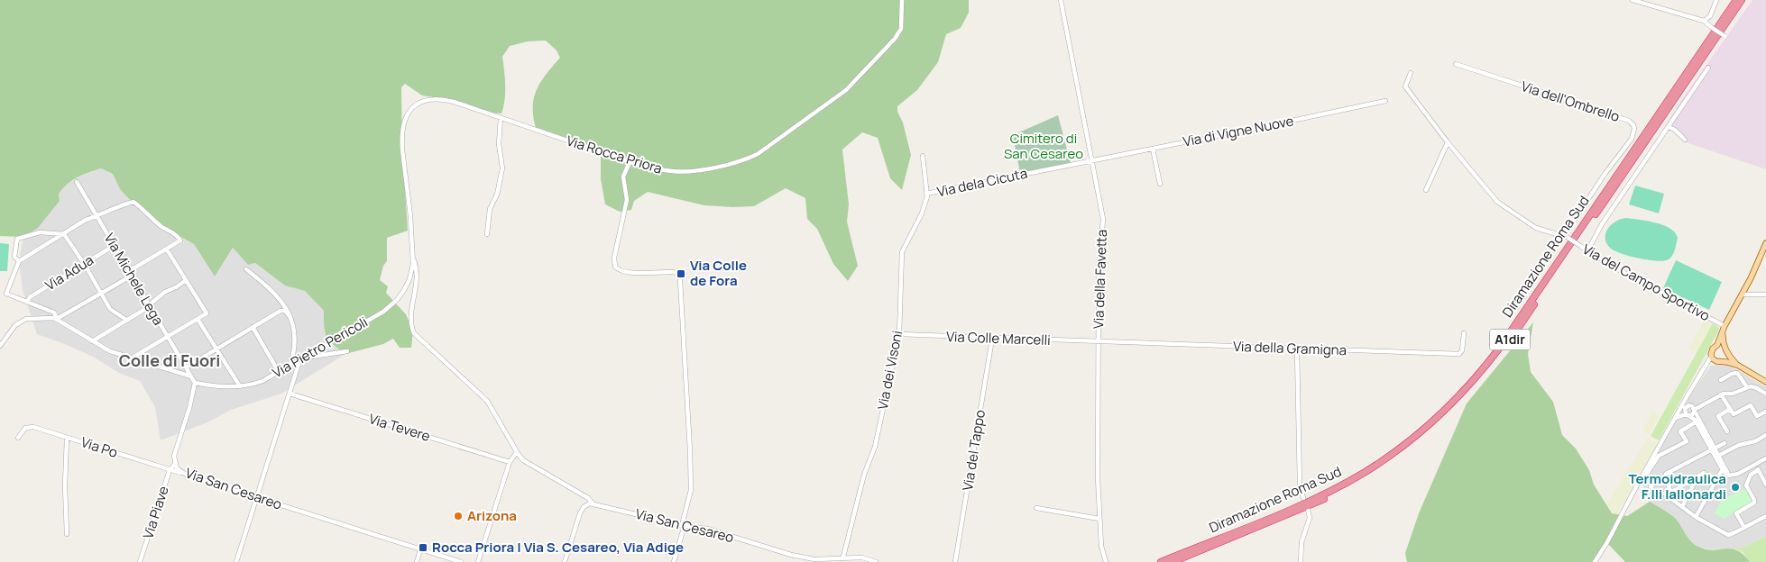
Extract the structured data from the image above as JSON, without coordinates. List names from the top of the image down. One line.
{"streets":{"highway":["Diramazione Roma Sud","A1dir"],"street":["Via dell'Ombrello","Via di Vigne Nuove","Via Rocca Priora","Via dela Cicuta","Via Adua","Via Michele Lega","Via della Favetta","Via del Campo Sportivo","Via Colle Marcelli","Via Pietro Pericoli","Via della Gramigna","Via dei Visoni","Via Tevere","Via Po","Via del Tappo","Via San Cesareo","Via Piave"]},"crossings":[["Via dell'Ombrello","Via del Campo Sportivo"],["Via di Vigne Nuove","Via dela Cicuta"],["Via di Vigne Nuove","Via della Favetta"],["Via Rocca Priora","Via Pietro Pericoli"],["Via dela Cicuta","Via della Favetta"],["Via dela Cicuta","Via dei Visoni"],["Via Adua","Via Michele Lega"],["Via della Favetta","Via Colle Marcelli"],["Via della Favetta","Via della Gramigna"],["Via Colle Marcelli","Via della Gramigna"],["Via Colle Marcelli","Via dei Visoni"],["Via Colle Marcelli","Via del Tappo"],["Via Pietro Pericoli","Via San Cesareo"],["Via dei Visoni","Via San Cesareo"],["Via Po","Via San Cesareo"],["Via Po","Via Piave"],["Via San Cesareo","Via Piave"]],"districts":["Colle di Fuori"],"parks":["Cimitero di San Cesareo"],"places":{"transit":["Via Colle de Fora","Rocca Priora | Via S. Cesareo, Via Adige"],"other":["Termoidraulica F.lli Iallonardi","Arizona"]}}
